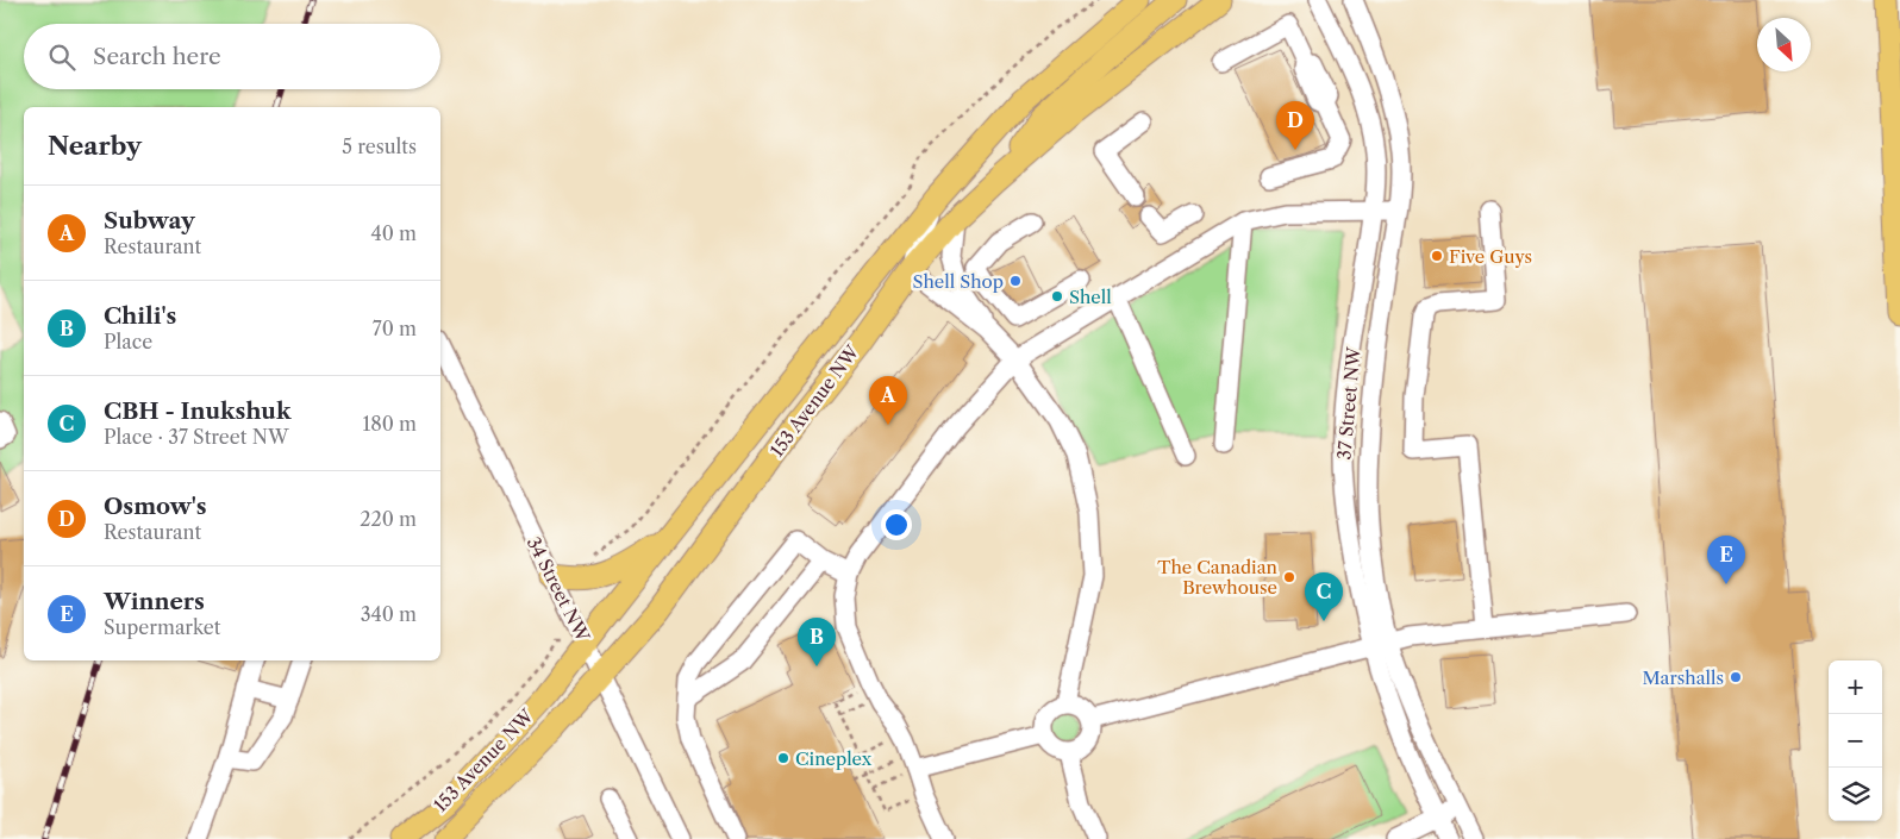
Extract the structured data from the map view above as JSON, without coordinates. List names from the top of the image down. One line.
{"streets":{"main road":["153 Avenue NW"],"street":["37 Street NW","34 Street NW"]},"crossings":[["153 Avenue NW","34 Street NW"]],"places":["Five Guys","Shell Shop","Shell","The Canadian Brewhouse","Marshalls","Cineplex"],"north":"bottom right","page":{"search":"Search here","pins":["D","A","E","C","B"],"heading":["Nearby","5 results"],"list":[{"mark":"A","name":"Subway","note":"Restaurant","value":"40 m"},{"mark":"B","name":"Chili's","note":"Place","value":"70 m"},{"mark":"C","name":"CBH - Inukshuk","note":"Place · 37 Street NW","value":"180 m"},{"mark":"D","name":"Osmow's","note":"Restaurant","value":"220 m"},{"mark":"E","name":"Winners","note":"Supermarket","value":"340 m"}],"map_buttons":["+","−"]}}
